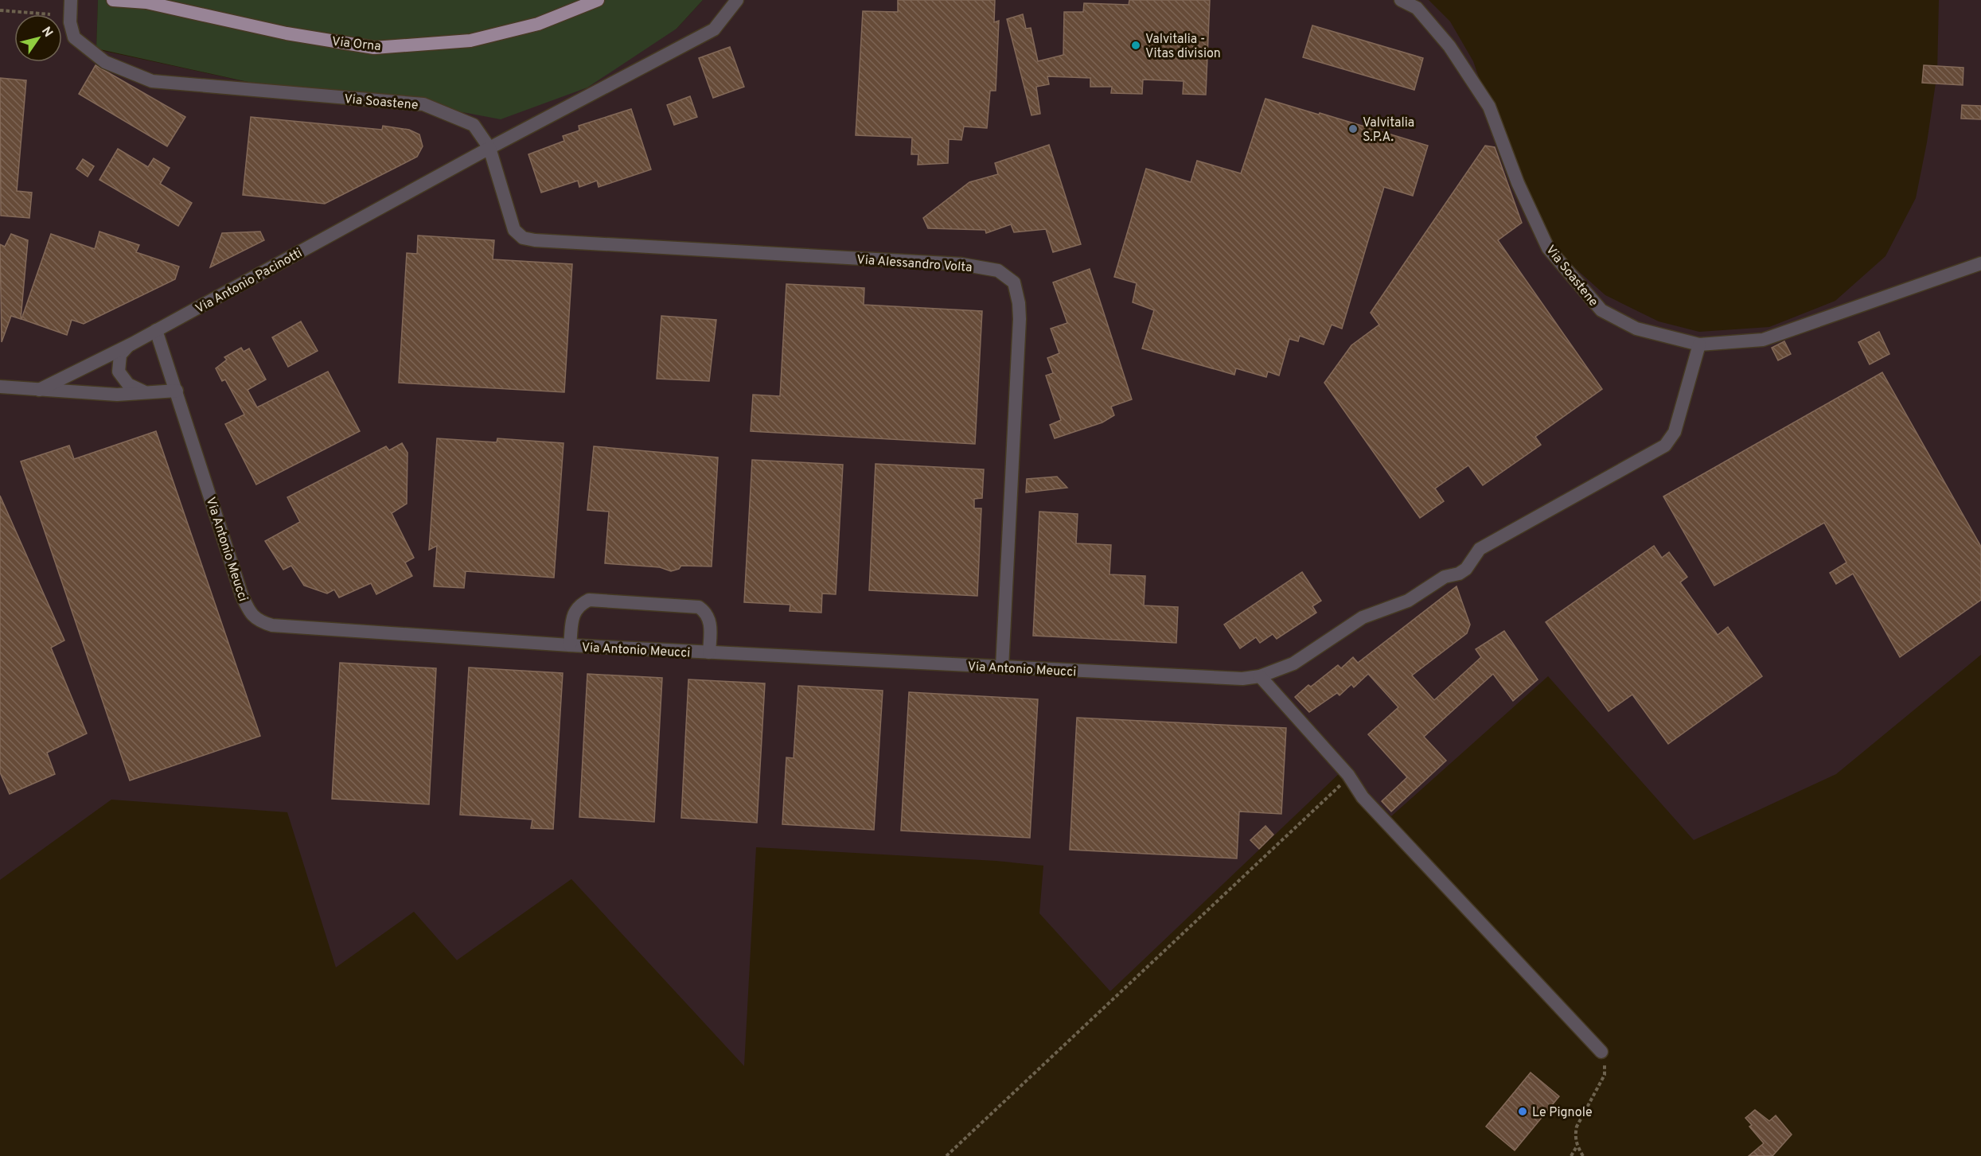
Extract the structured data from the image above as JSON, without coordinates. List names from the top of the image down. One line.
{"streets":{"main road":["Via Orna"],"street":["Via Soastene","Via Alessandro Volta","Via Antonio Pacinotti","Via Antonio Meucci"]},"crossings":[["Via Soastene","Via Alessandro Volta"],["Via Soastene","Via Antonio Pacinotti"],["Via Soastene","Via Antonio Meucci"],["Via Alessandro Volta","Via Antonio Pacinotti"],["Via Alessandro Volta","Via Antonio Meucci"],["Via Antonio Pacinotti","Via Antonio Meucci"]],"places":["Valvitalia - Vitas division","Valvitalia S.P.A.","Le Pignole"],"north":"top right"}
